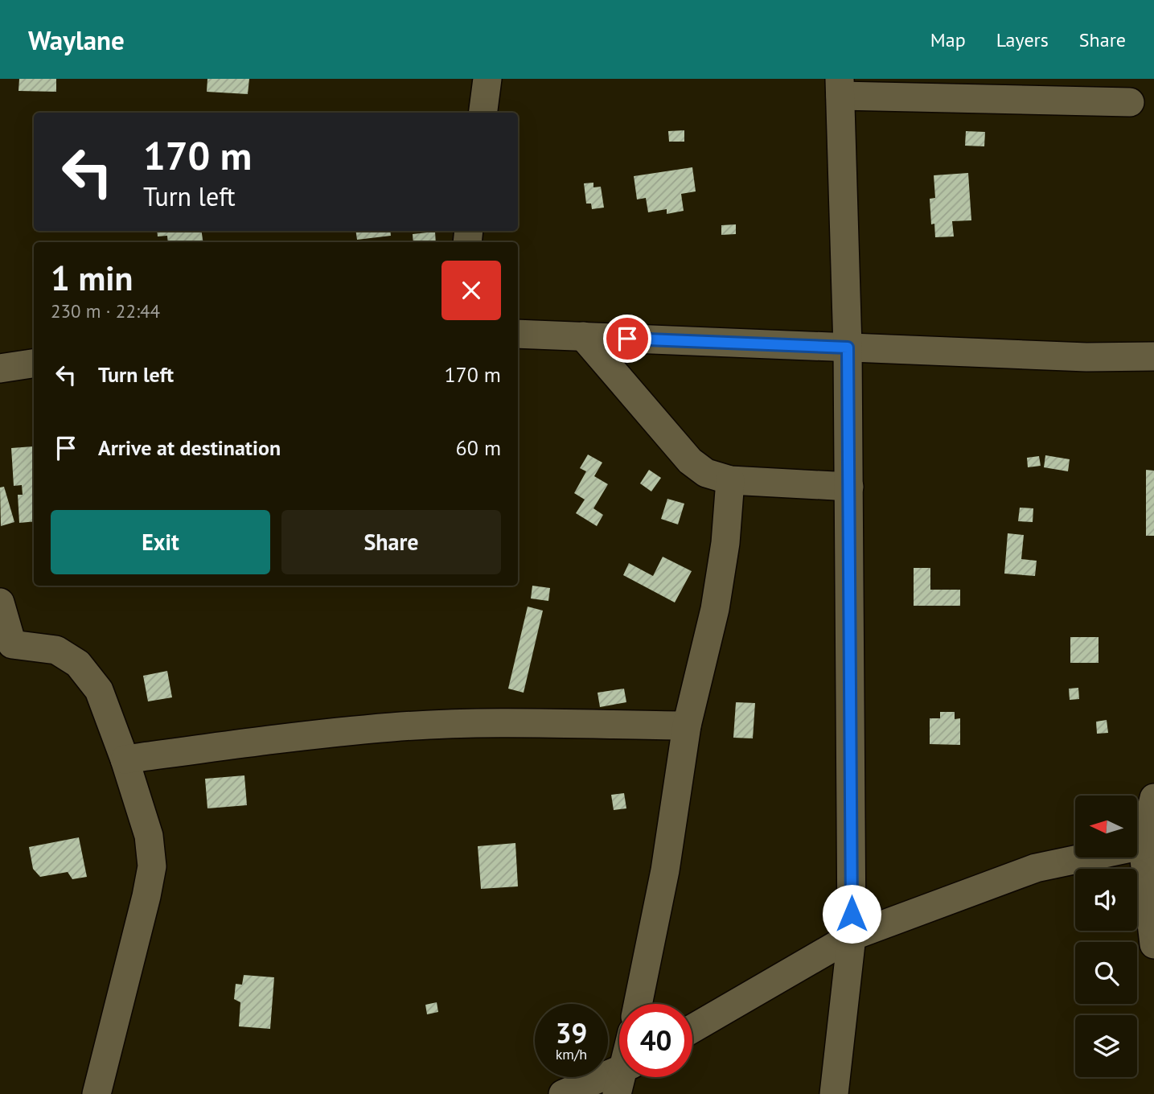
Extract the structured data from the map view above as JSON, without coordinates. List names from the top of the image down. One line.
{"north":"left","page":{"header":"Waylane","nav":["Map","Layers","Share"],"turn":["170 m","Turn left"],"heading":["1 min","230 m · 22:44"],"list":[{"name":"Turn left","value":"170 m"},{"name":"Arrive at destination","value":"60 m"}],"buttons":["Exit","Share"],"speed":"39 km/h","limit":"40"}}
